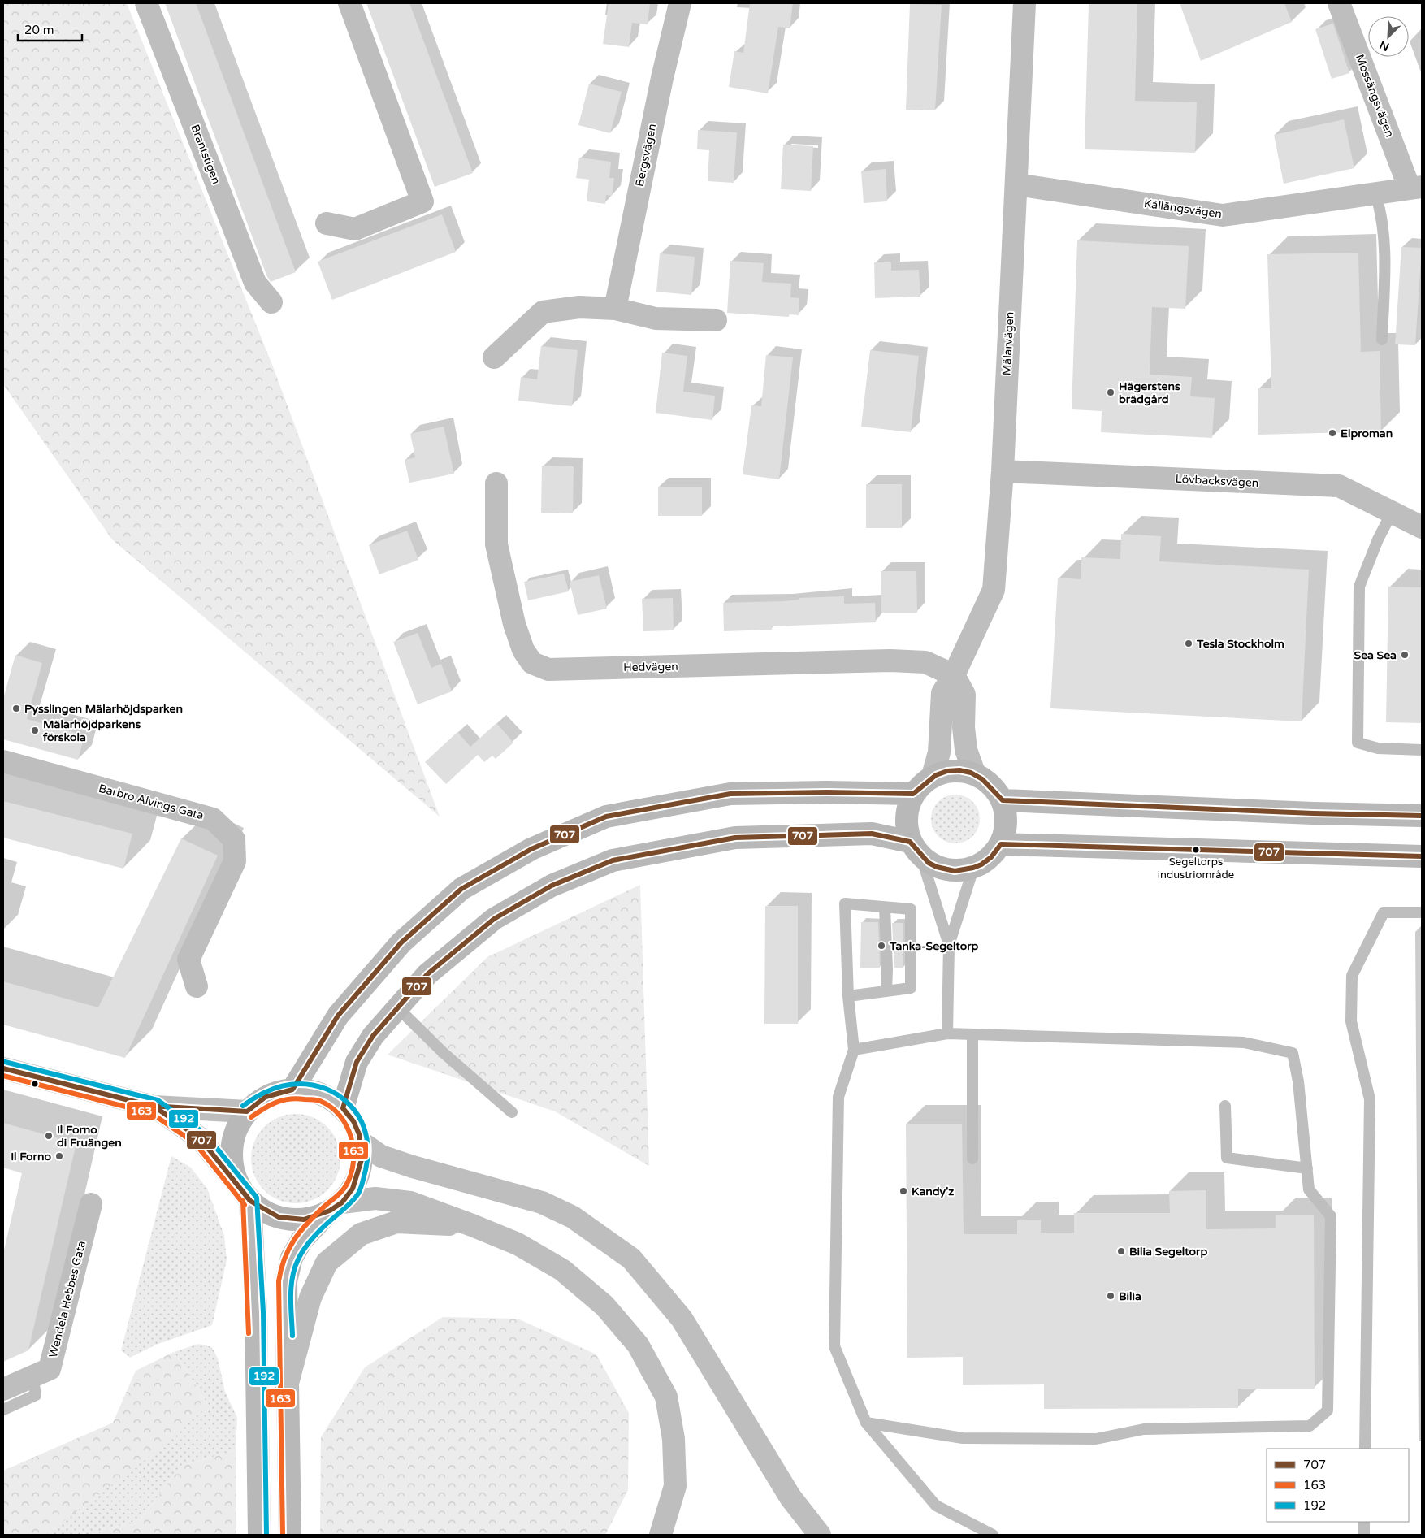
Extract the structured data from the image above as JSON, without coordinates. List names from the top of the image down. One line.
{"streets":{"main road":["Mossängsvägen","Brantstigen","Bergsvägen","Källängsvägen","Mälarvägen","Lövbacksvägen","Hedvägen","Barbro Alvings Gata","Wendela Hebbes Gata"]},"crossings":[["Mossängsvägen","Källängsvägen"],["Källängsvägen","Mälarvägen"],["Mälarvägen","Lövbacksvägen"],["Mälarvägen","Hedvägen"]],"places":["Hägerstens brädgård","Elproman","Tesla Stockholm","Sea Sea","Pysslingen Mälarhöjdsparken","Mälarhöjdparkens förskola","Segeltorps industriområde","Tanka-Segeltorp","Il Forno di Fruängen","Il Forno","Kandy'z","Bilia Segeltorp","Bilia"],"lines":["transit line 707","transit line 192","transit line 163"],"legend":["707","163","192"],"scale_bar":"20 m","north":"bottom left"}
